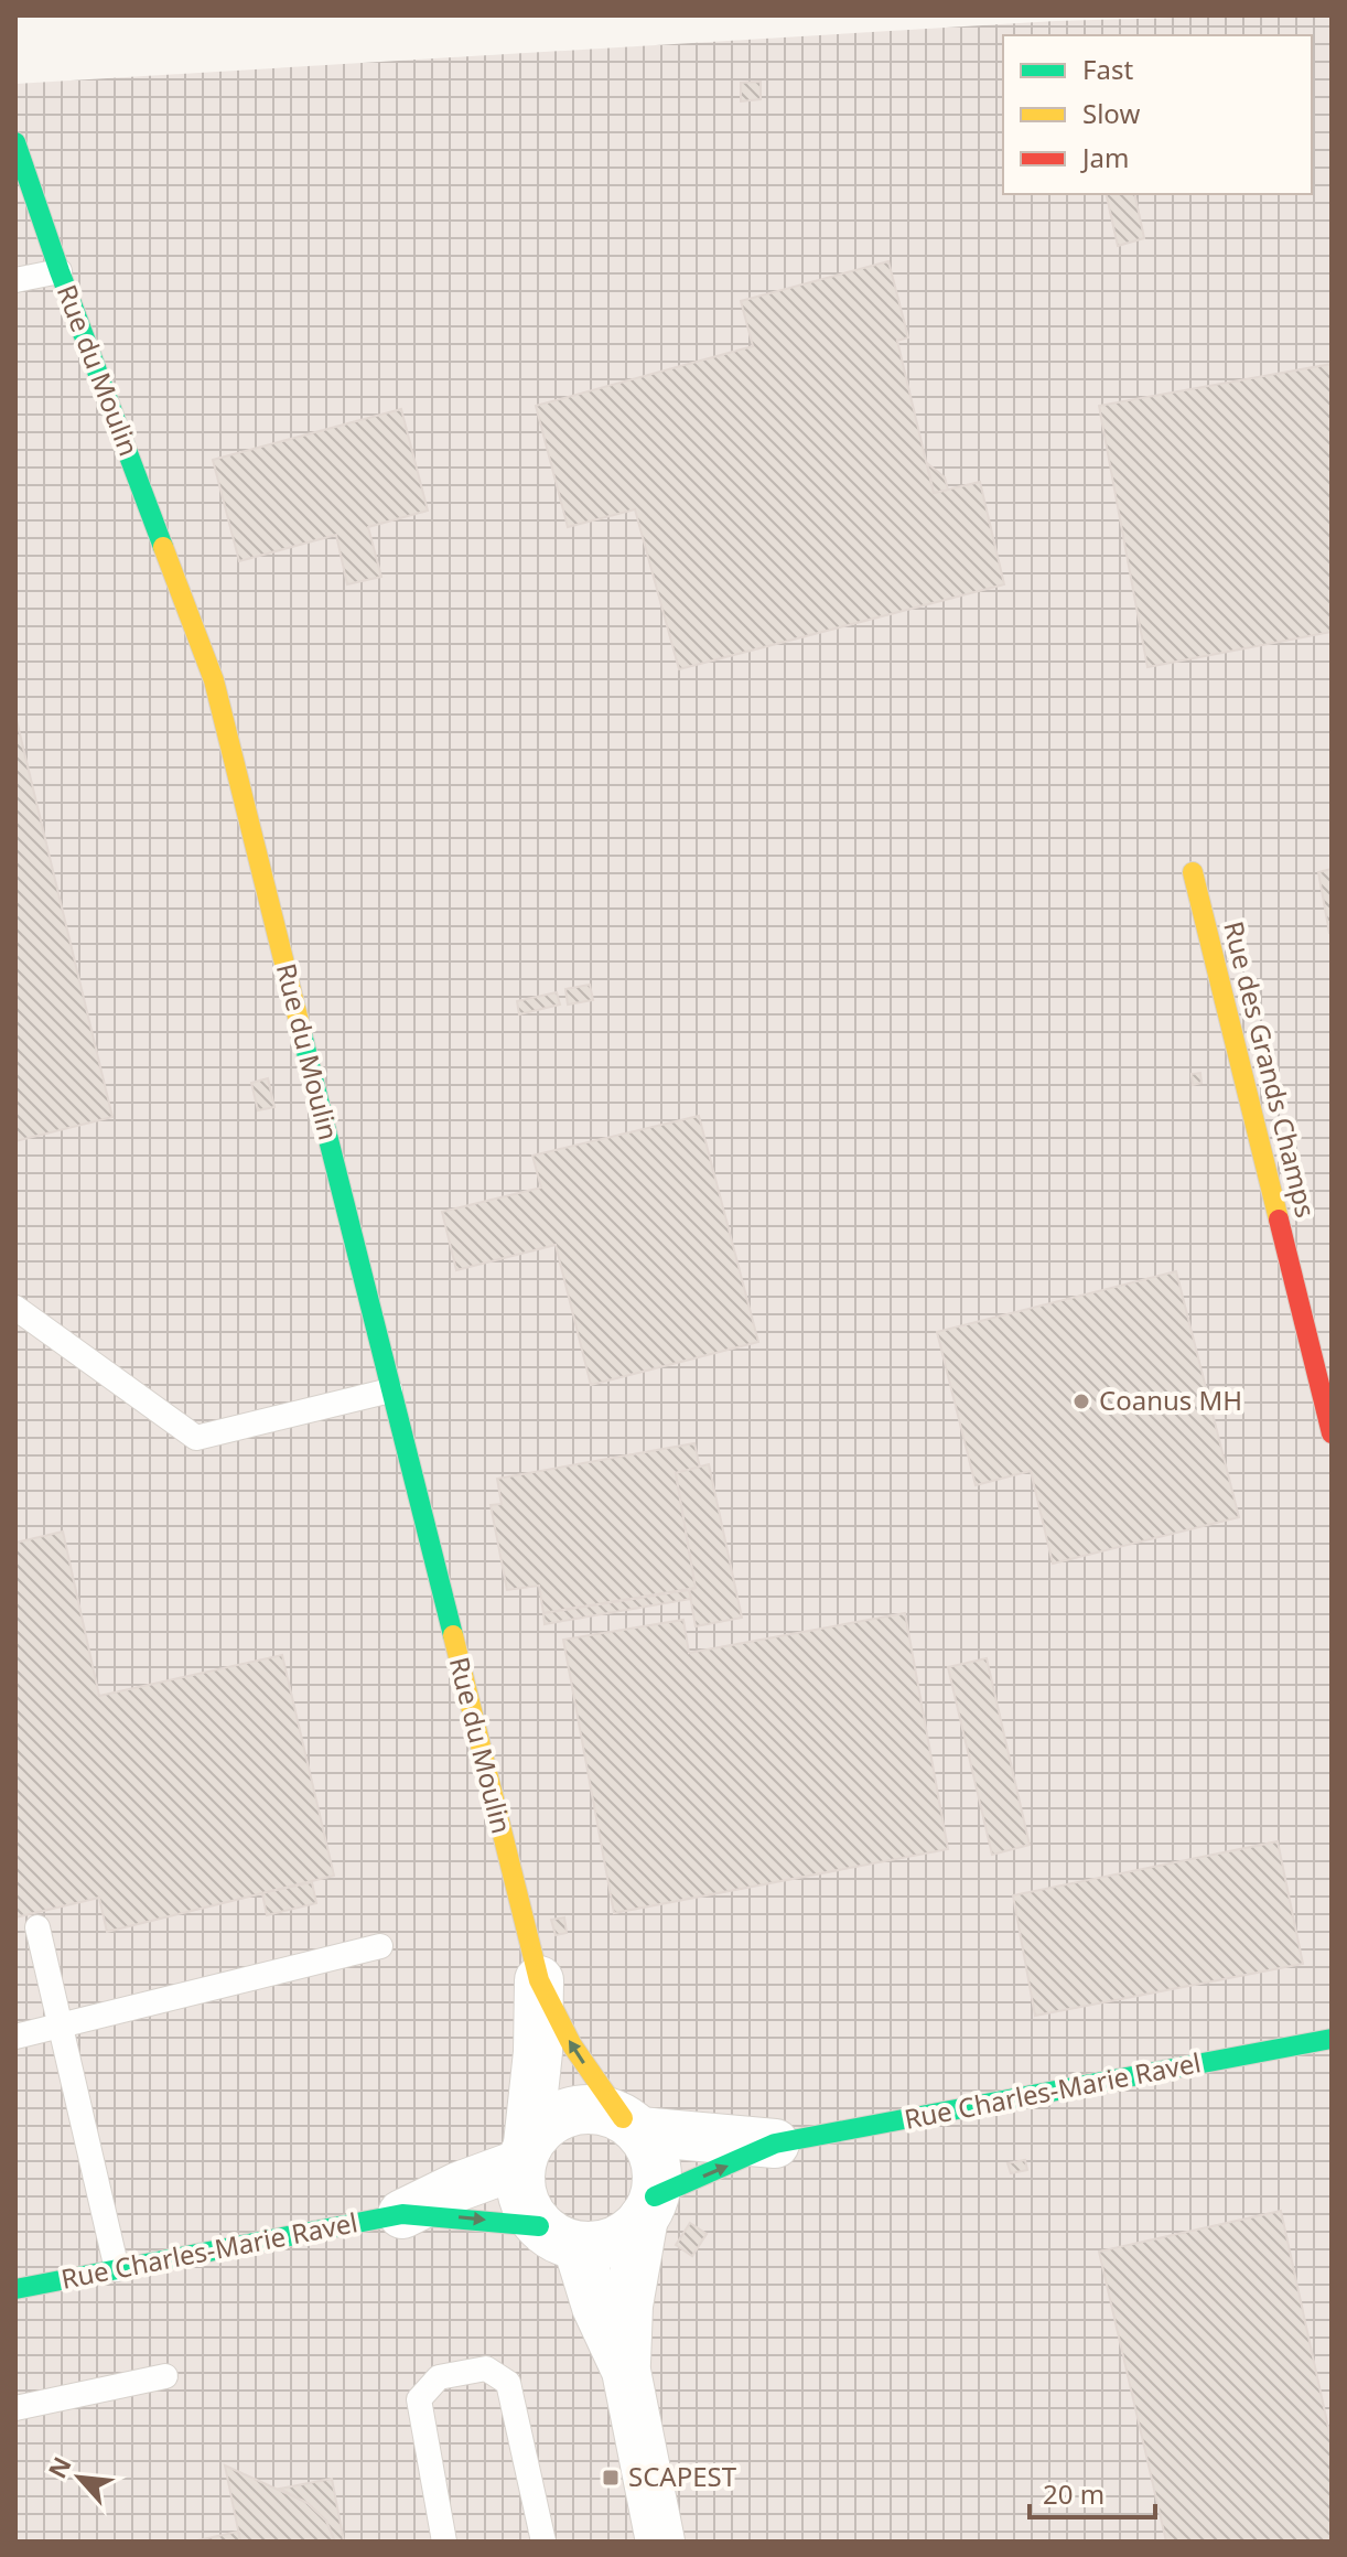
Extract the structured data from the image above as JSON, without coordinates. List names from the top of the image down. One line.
{"streets":{"street":["Rue du Moulin","Rue des Grands Champs","Rue Charles-Marie Ravel"]},"crossings":[["Rue du Moulin","Rue Charles-Marie Ravel"]],"places":{"other":["Coanus MH"],"transit":["SCAPEST"]},"legend":["Fast","Slow","Jam"],"scale_bar":"20 m","north":"top left"}
